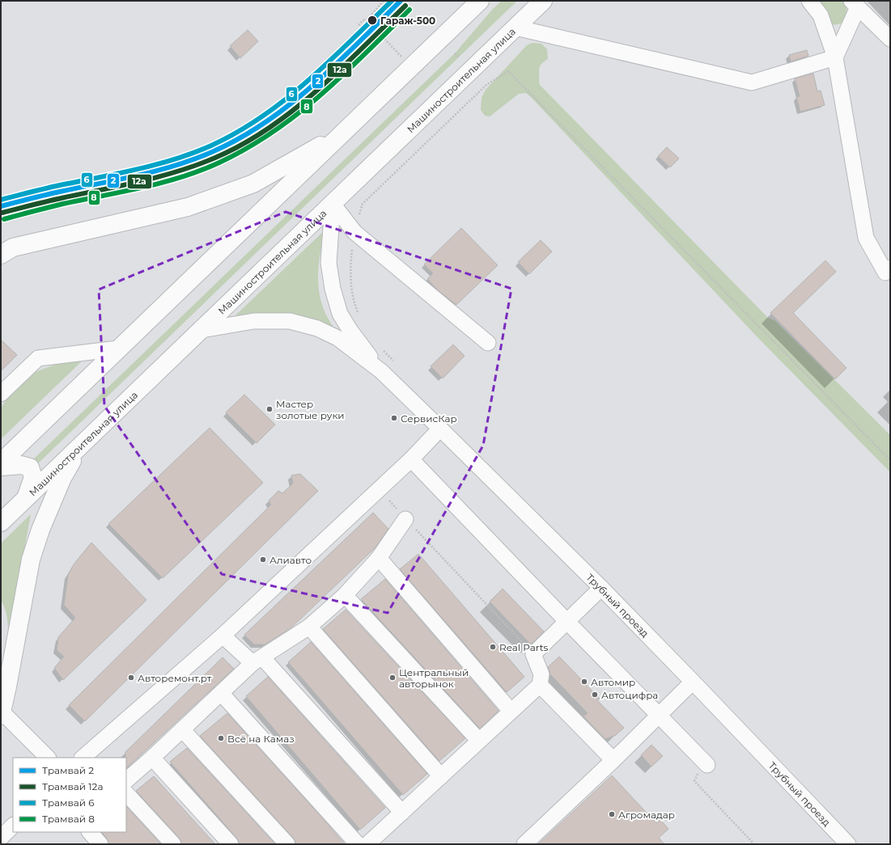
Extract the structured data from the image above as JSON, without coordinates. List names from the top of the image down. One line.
{"streets":{"main road":["Машиностроительная улица"],"street":["Трубный проезд"]},"places":["Гараж-500","Мастер золотые руки","СервисКар","Алиавто","Real Parts","Авторемонт.рт","Центральный авторынок","Автомир","Автоцифра","Всё на Камаз","Агромадар"],"lines":["tram line 2","tram line 6","tram line 12а","tram line 8"],"legend":["Трамвай 2","Трамвай 12а","Трамвай 6","Трамвай 8"]}
